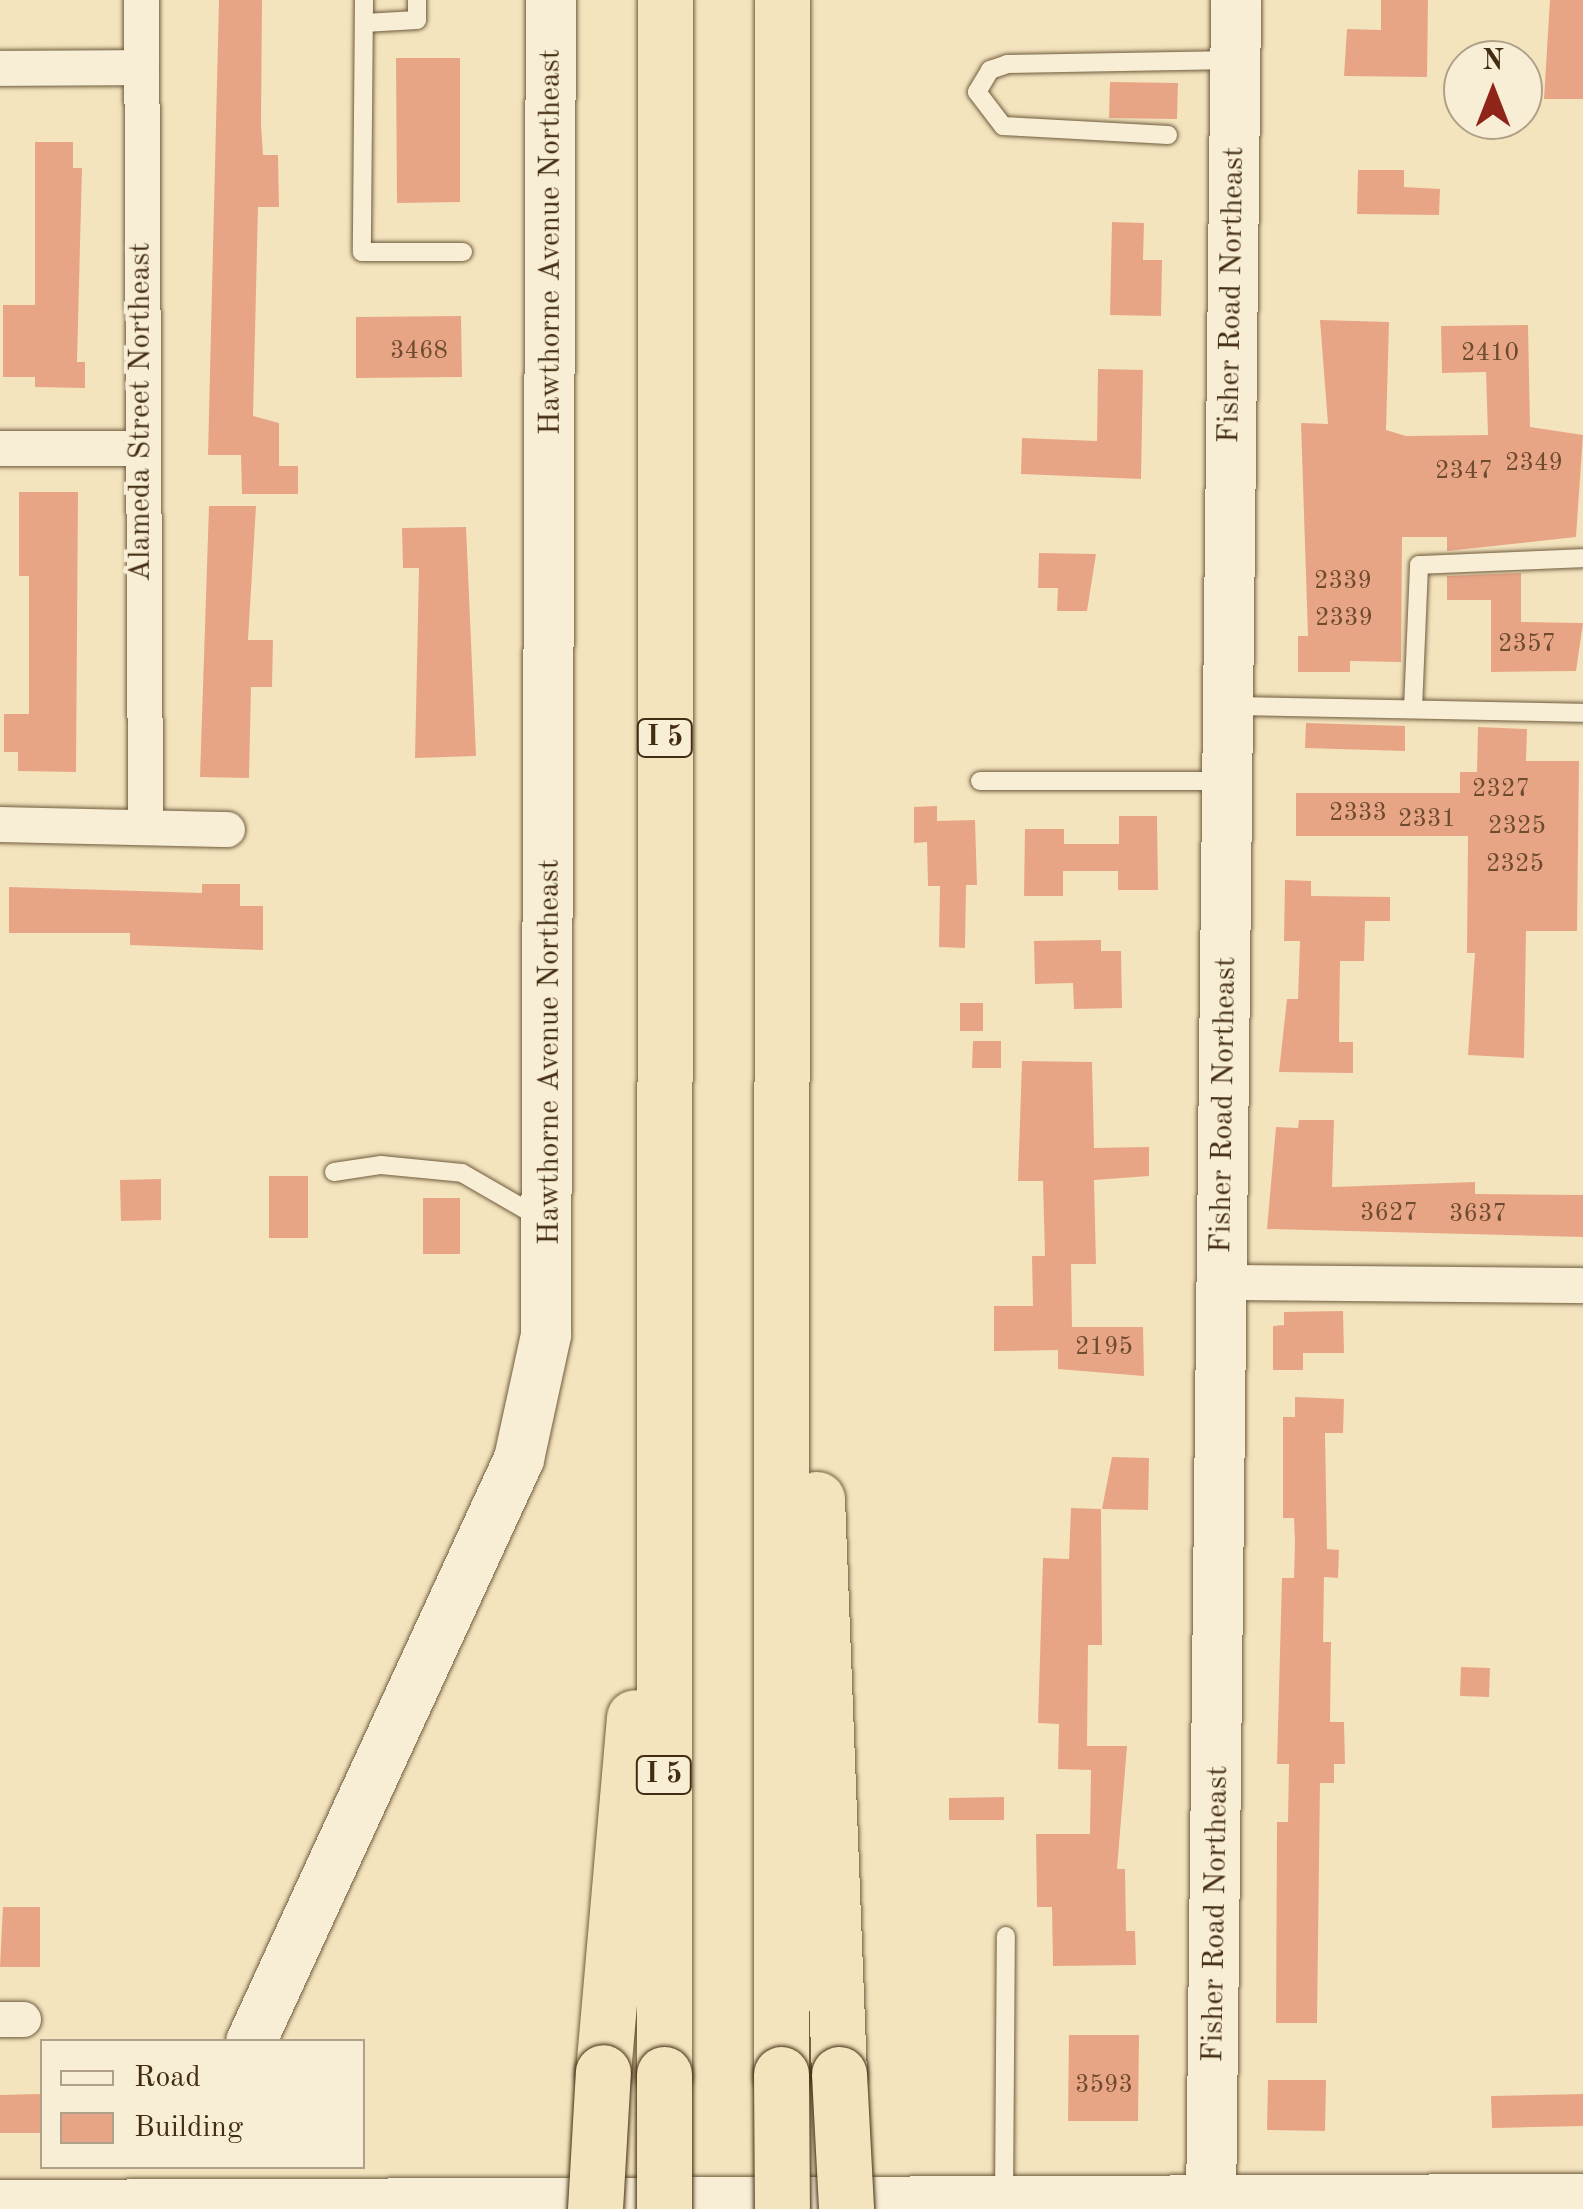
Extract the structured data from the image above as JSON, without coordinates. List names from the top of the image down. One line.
{"streets":{"highway":["I 5"],"main road":["Hawthorne Avenue Northeast","Fisher Road Northeast"],"street":["Alameda Street Northeast"]},"house_numbers":["3468","2410","2349","2347","2339","2339","2357","2327","2333","2331","2325","2325","3627","3637","2195","3593"],"legend":["Road","Building"],"north":"top"}
